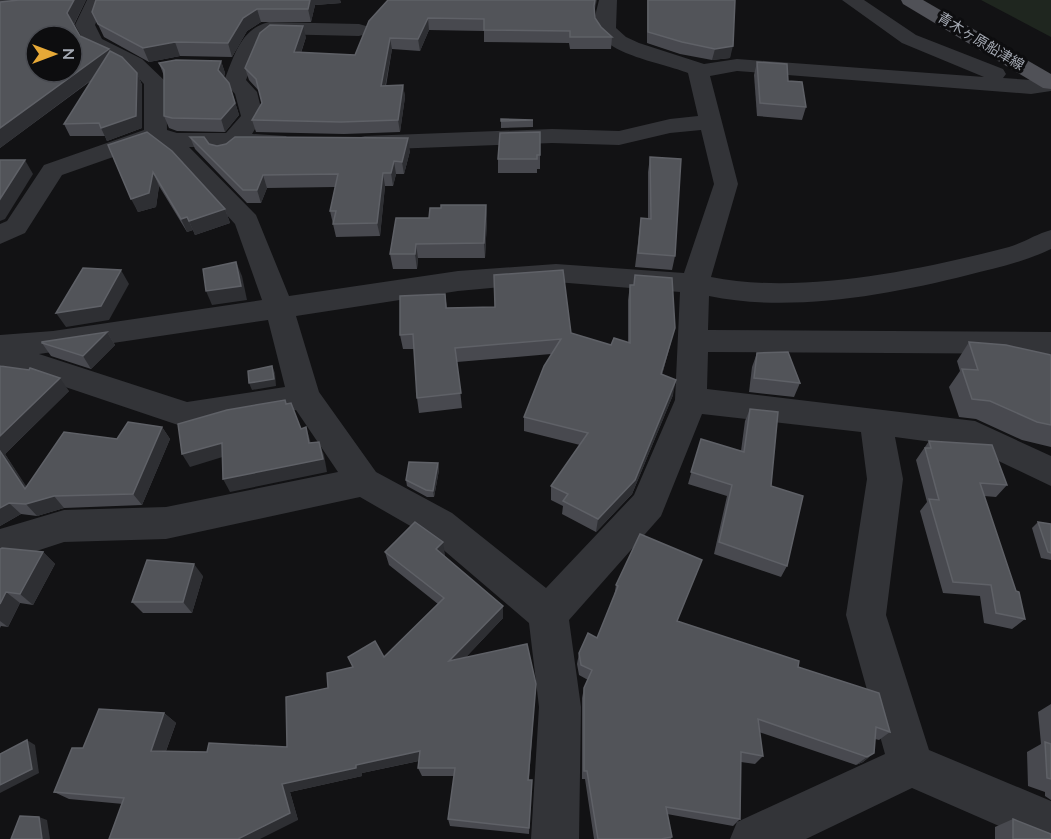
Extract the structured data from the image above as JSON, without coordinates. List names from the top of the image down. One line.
{"streets":{"main road":["青木ヶ原船津線"]},"north":"right"}
